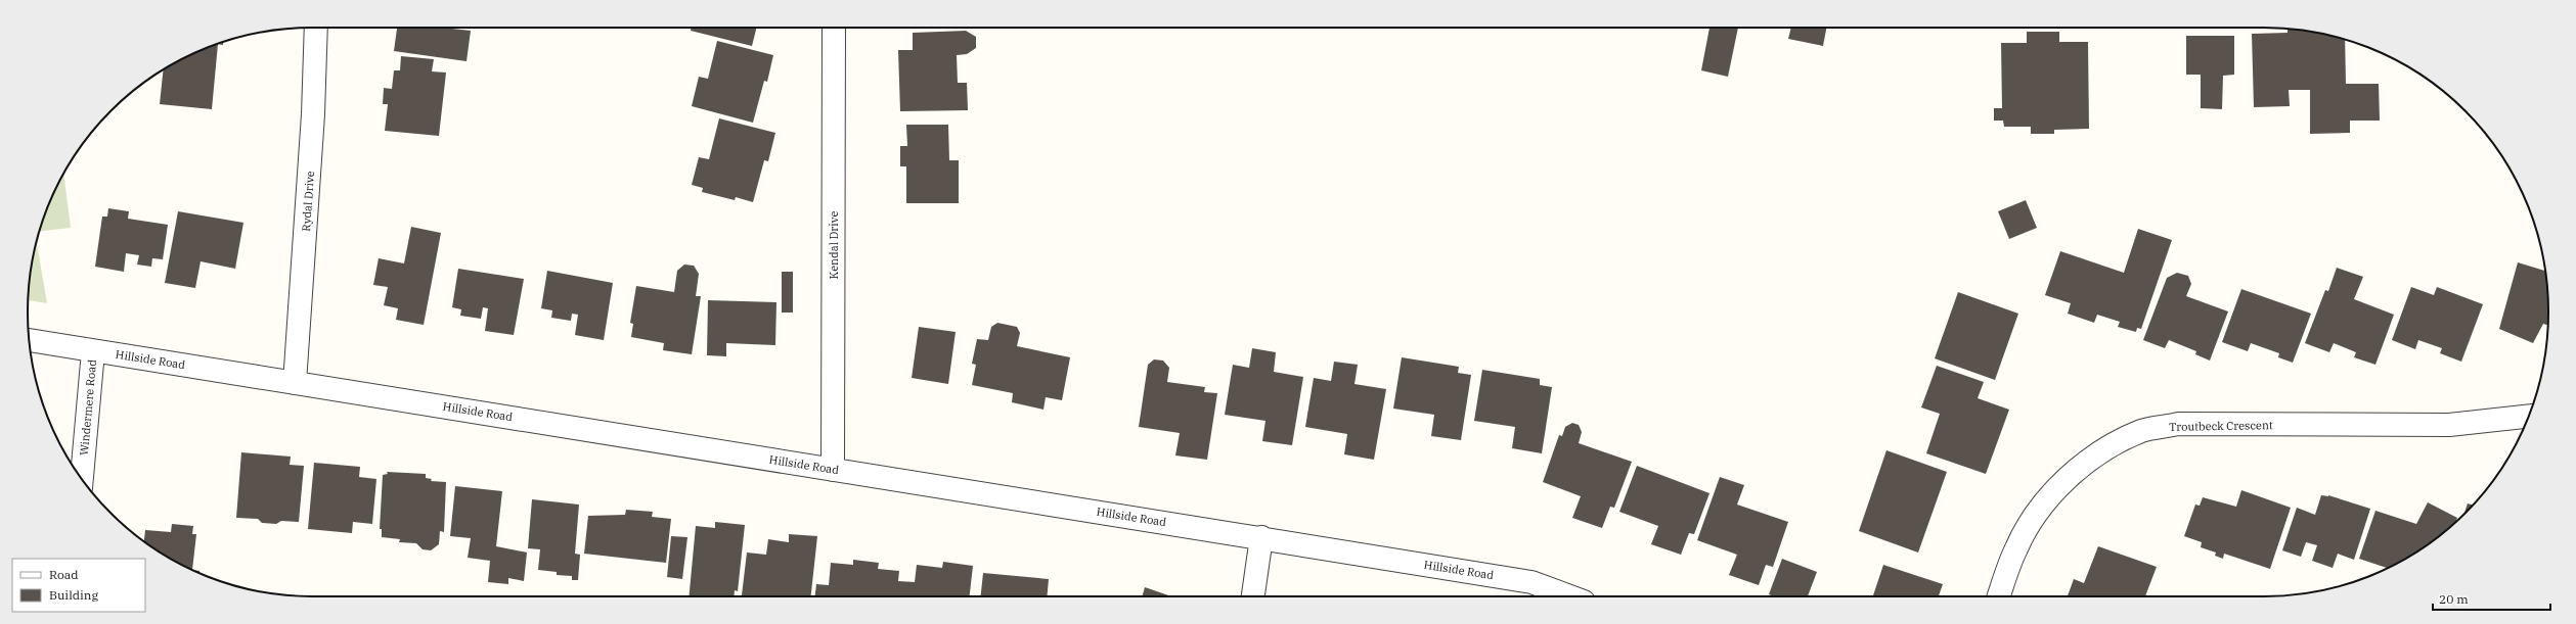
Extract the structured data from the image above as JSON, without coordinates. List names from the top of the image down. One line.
{"streets":{"street":["Rydal Drive","Kendal Drive","Hillside Road","Windermere Road","Troutbeck Crescent"]},"crossings":[["Rydal Drive","Hillside Road"],["Kendal Drive","Hillside Road"],["Hillside Road","Windermere Road"]],"legend":["Road","Building"],"scale_bar":"20 m"}
